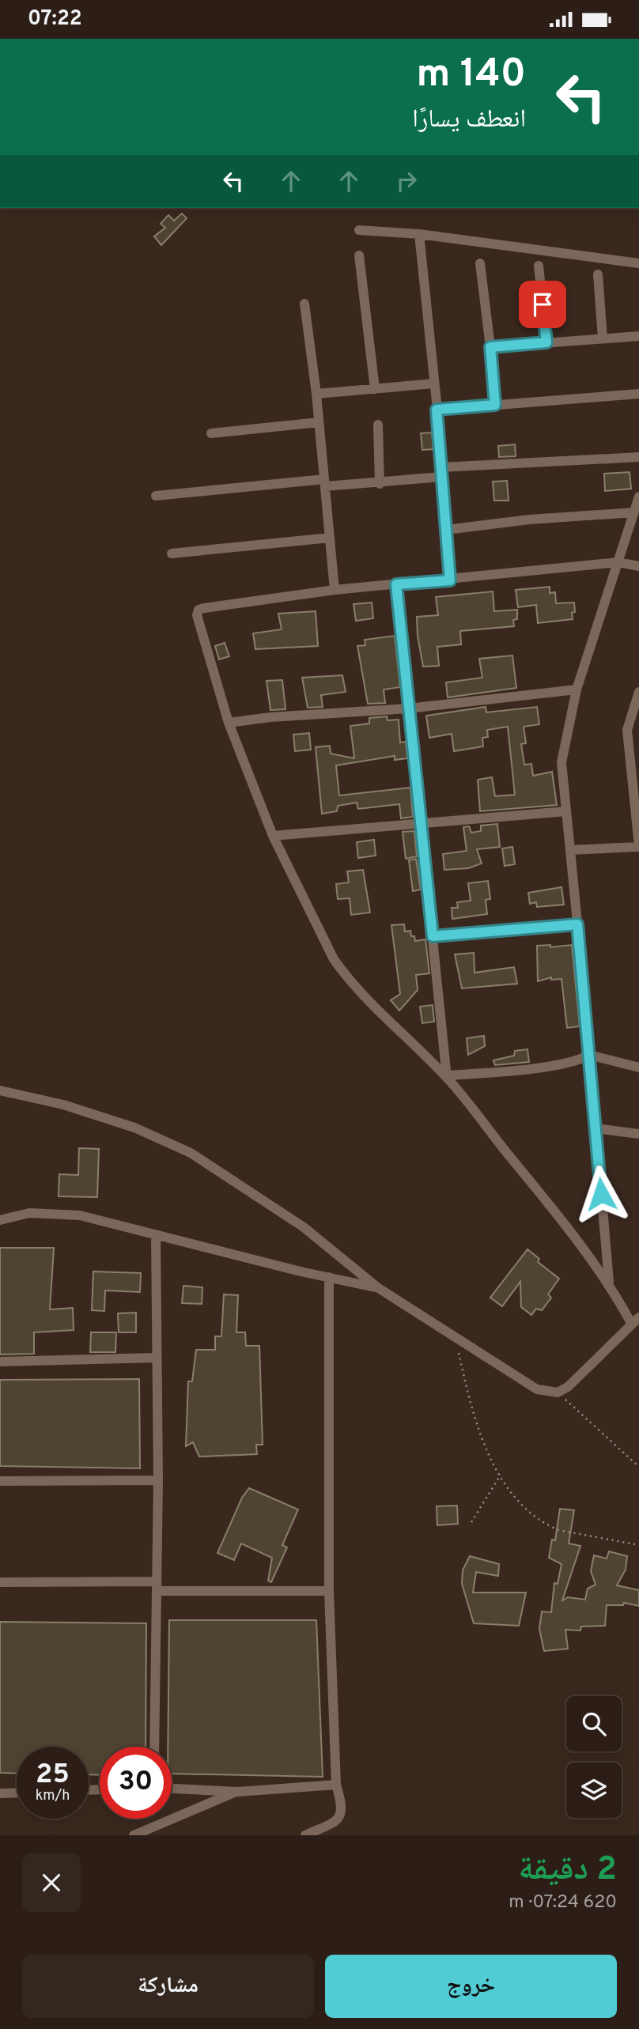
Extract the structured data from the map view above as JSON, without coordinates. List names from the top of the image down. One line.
{"page":{"status":"07:22","turn":["140 m","انعطف يسارًا"],"speed":"25 km/h","limit":"30","heading":["2 دقيقة","620 m · 07:24"],"buttons":["خروج","مشاركة"]}}
